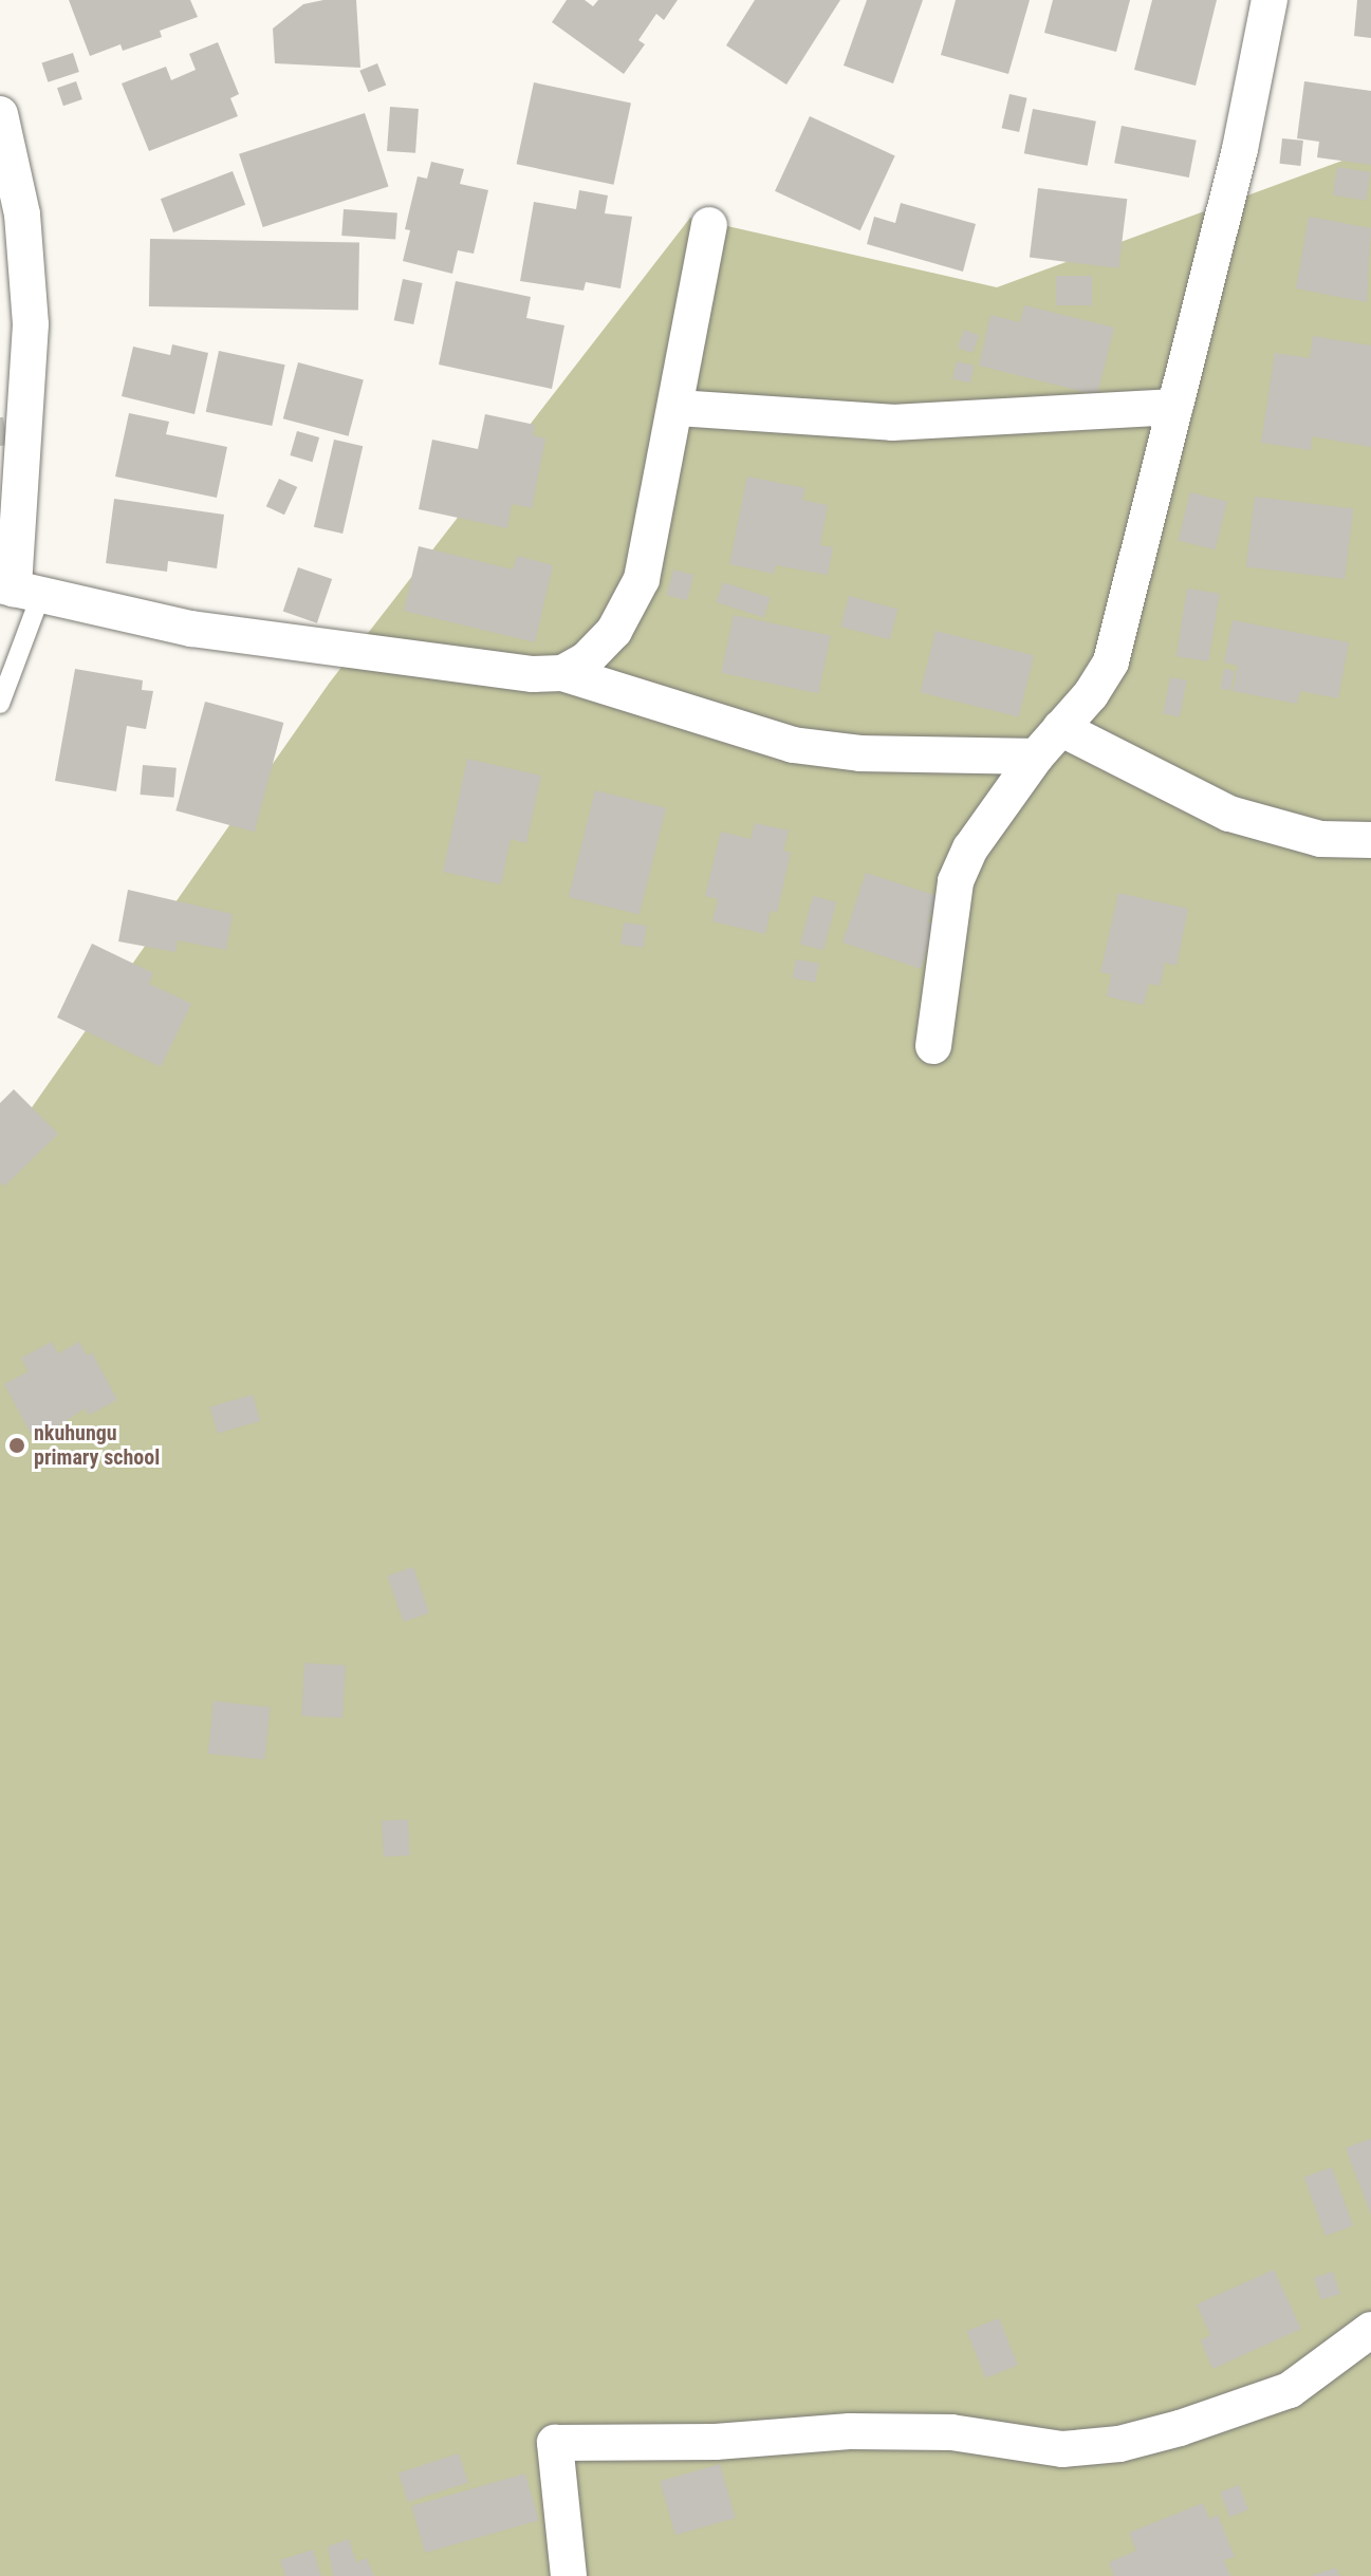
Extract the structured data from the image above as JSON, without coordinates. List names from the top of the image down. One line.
{"places":["nkuhungu primary school"]}
